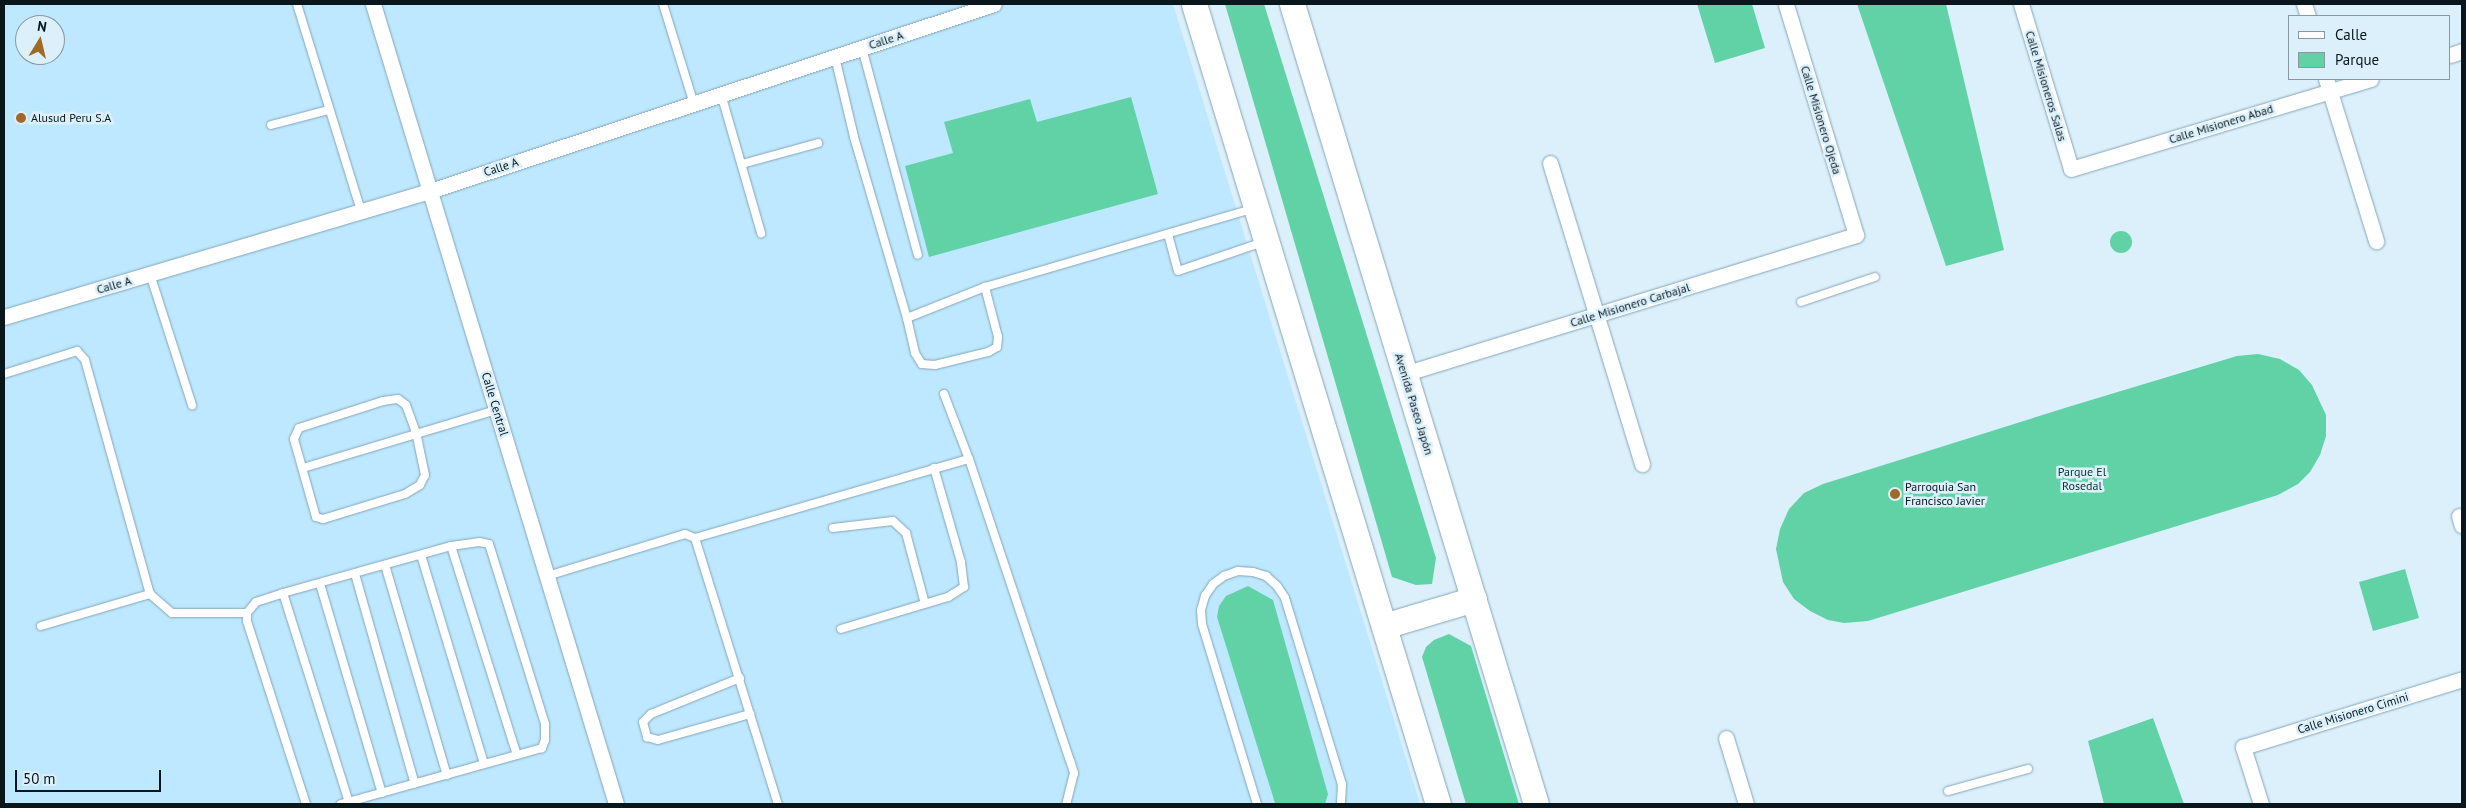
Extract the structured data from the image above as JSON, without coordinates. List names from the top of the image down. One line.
{"streets":{"main road":["Avenida Paseo Japón"],"street":["Calle A","Calle Misioneros Salas","Calle Misionero Ojeda","Calle Misionero Abad","Calle Misionero Carbajal","Calle Central","Calle Misionero Cimini"]},"crossings":[["Calle A","Calle Central"],["Calle Misioneros Salas","Calle Misionero Abad"],["Calle Misionero Ojeda","Calle Misionero Carbajal"],["Calle Misionero Carbajal","Avenida Paseo Japón"]],"parks":["Parque El Rosedal"],"places":["Alusud Peru S.A","Parroquia San Francisco Javier"],"legend":["Calle","Parque"],"scale_bar":"50 m","north":"top"}
